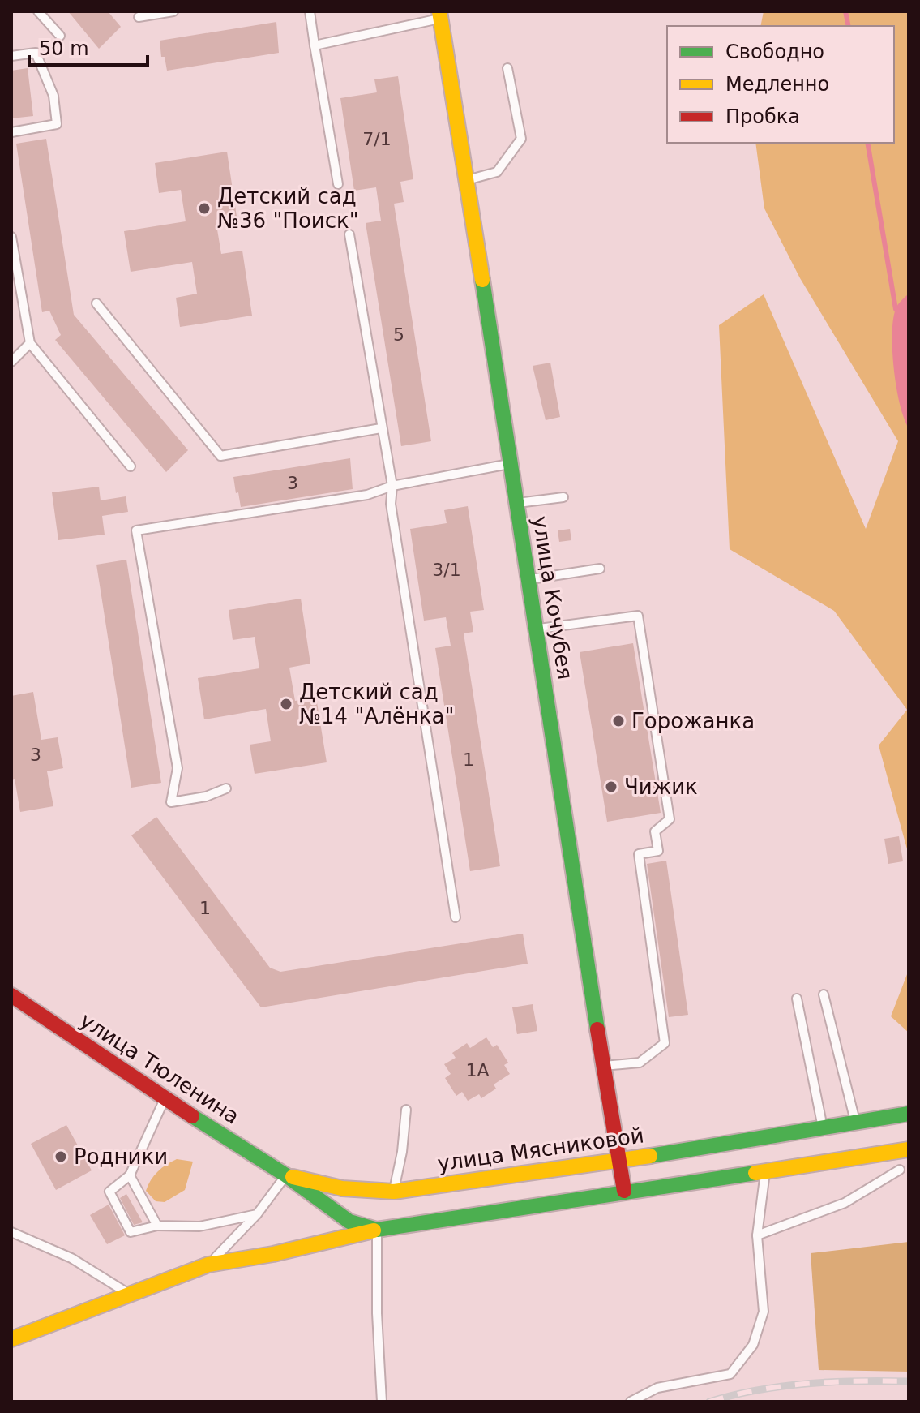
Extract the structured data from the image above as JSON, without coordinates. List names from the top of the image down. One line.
{"streets":{"street":["улица Кочубея","улица Тюленина","улица Мясниковой"]},"crossings":[["улица Кочубея","улица Мясниковой"],["улица Тюленина","улица Мясниковой"]],"places":["Детский сад №36 \"Поиск\"","Детский сад №14 \"Алёнка\"","Горожанка","Чижик","Родники"],"house_numbers":["7/1","5","3","3/1","3","1","1","1А"],"legend":["Свободно","Медленно","Пробка"],"scale_bar":"50 m"}
